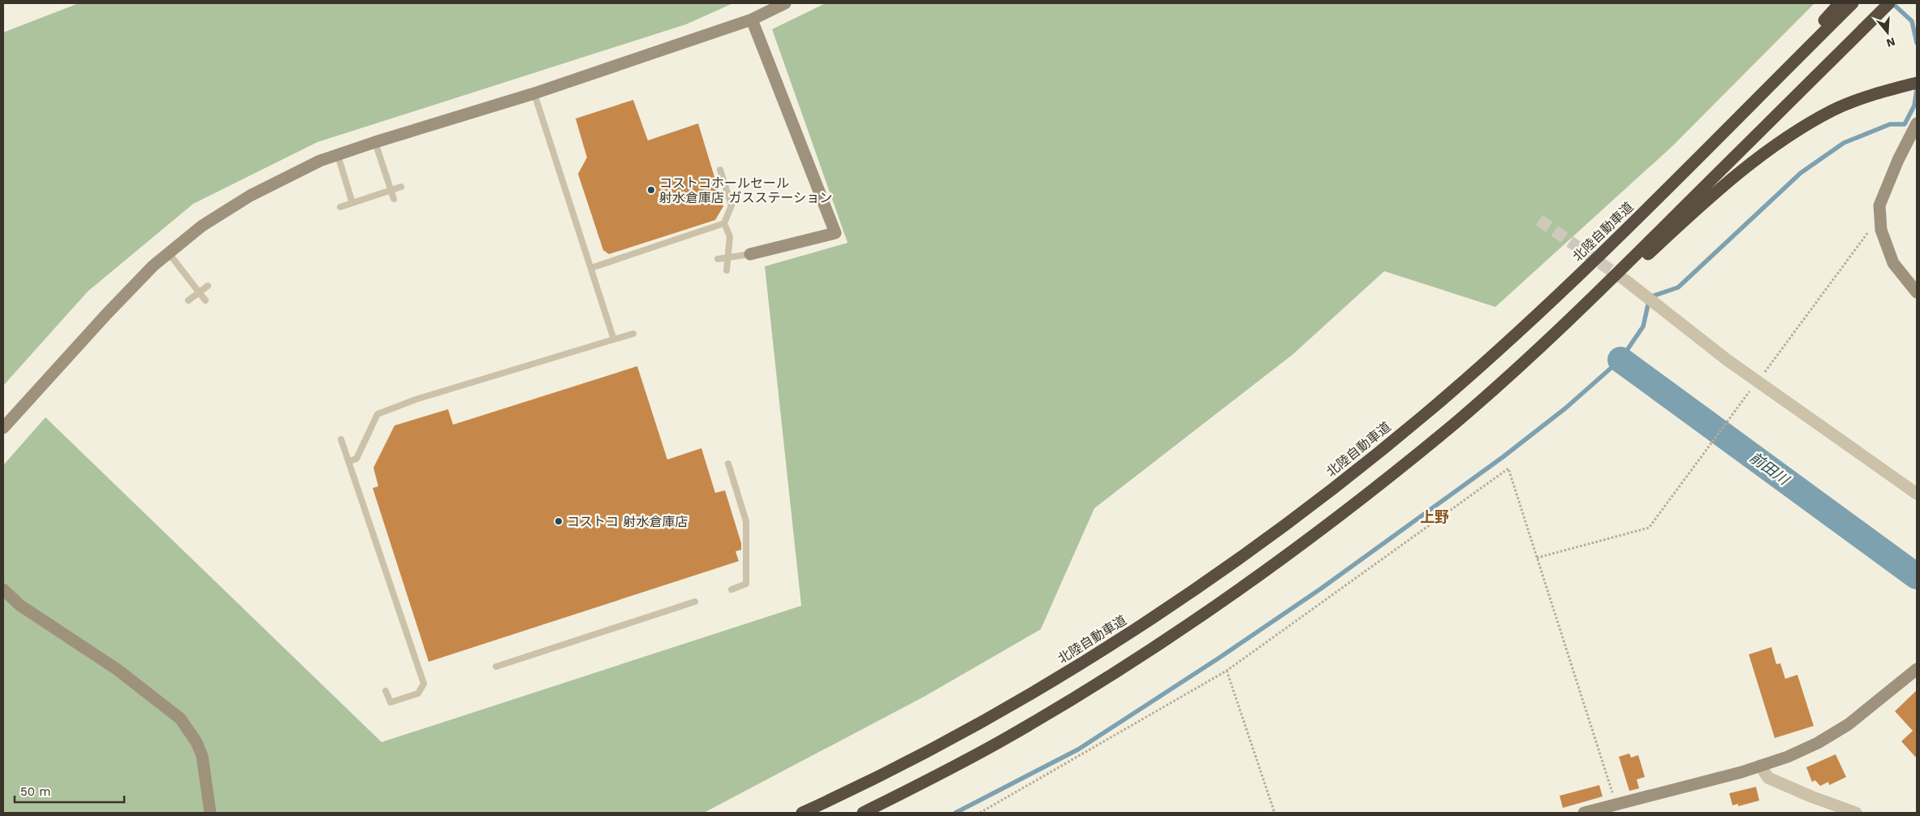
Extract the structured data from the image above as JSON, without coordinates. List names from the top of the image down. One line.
{"streets":{"highway":["北陸自動車道"]},"districts":["上野"],"water":["前田川"],"places":["コストコホールセール 射水倉庫店 ガスステーション","コストコ 射水倉庫店"],"scale_bar":"50 m","north":"bottom"}
